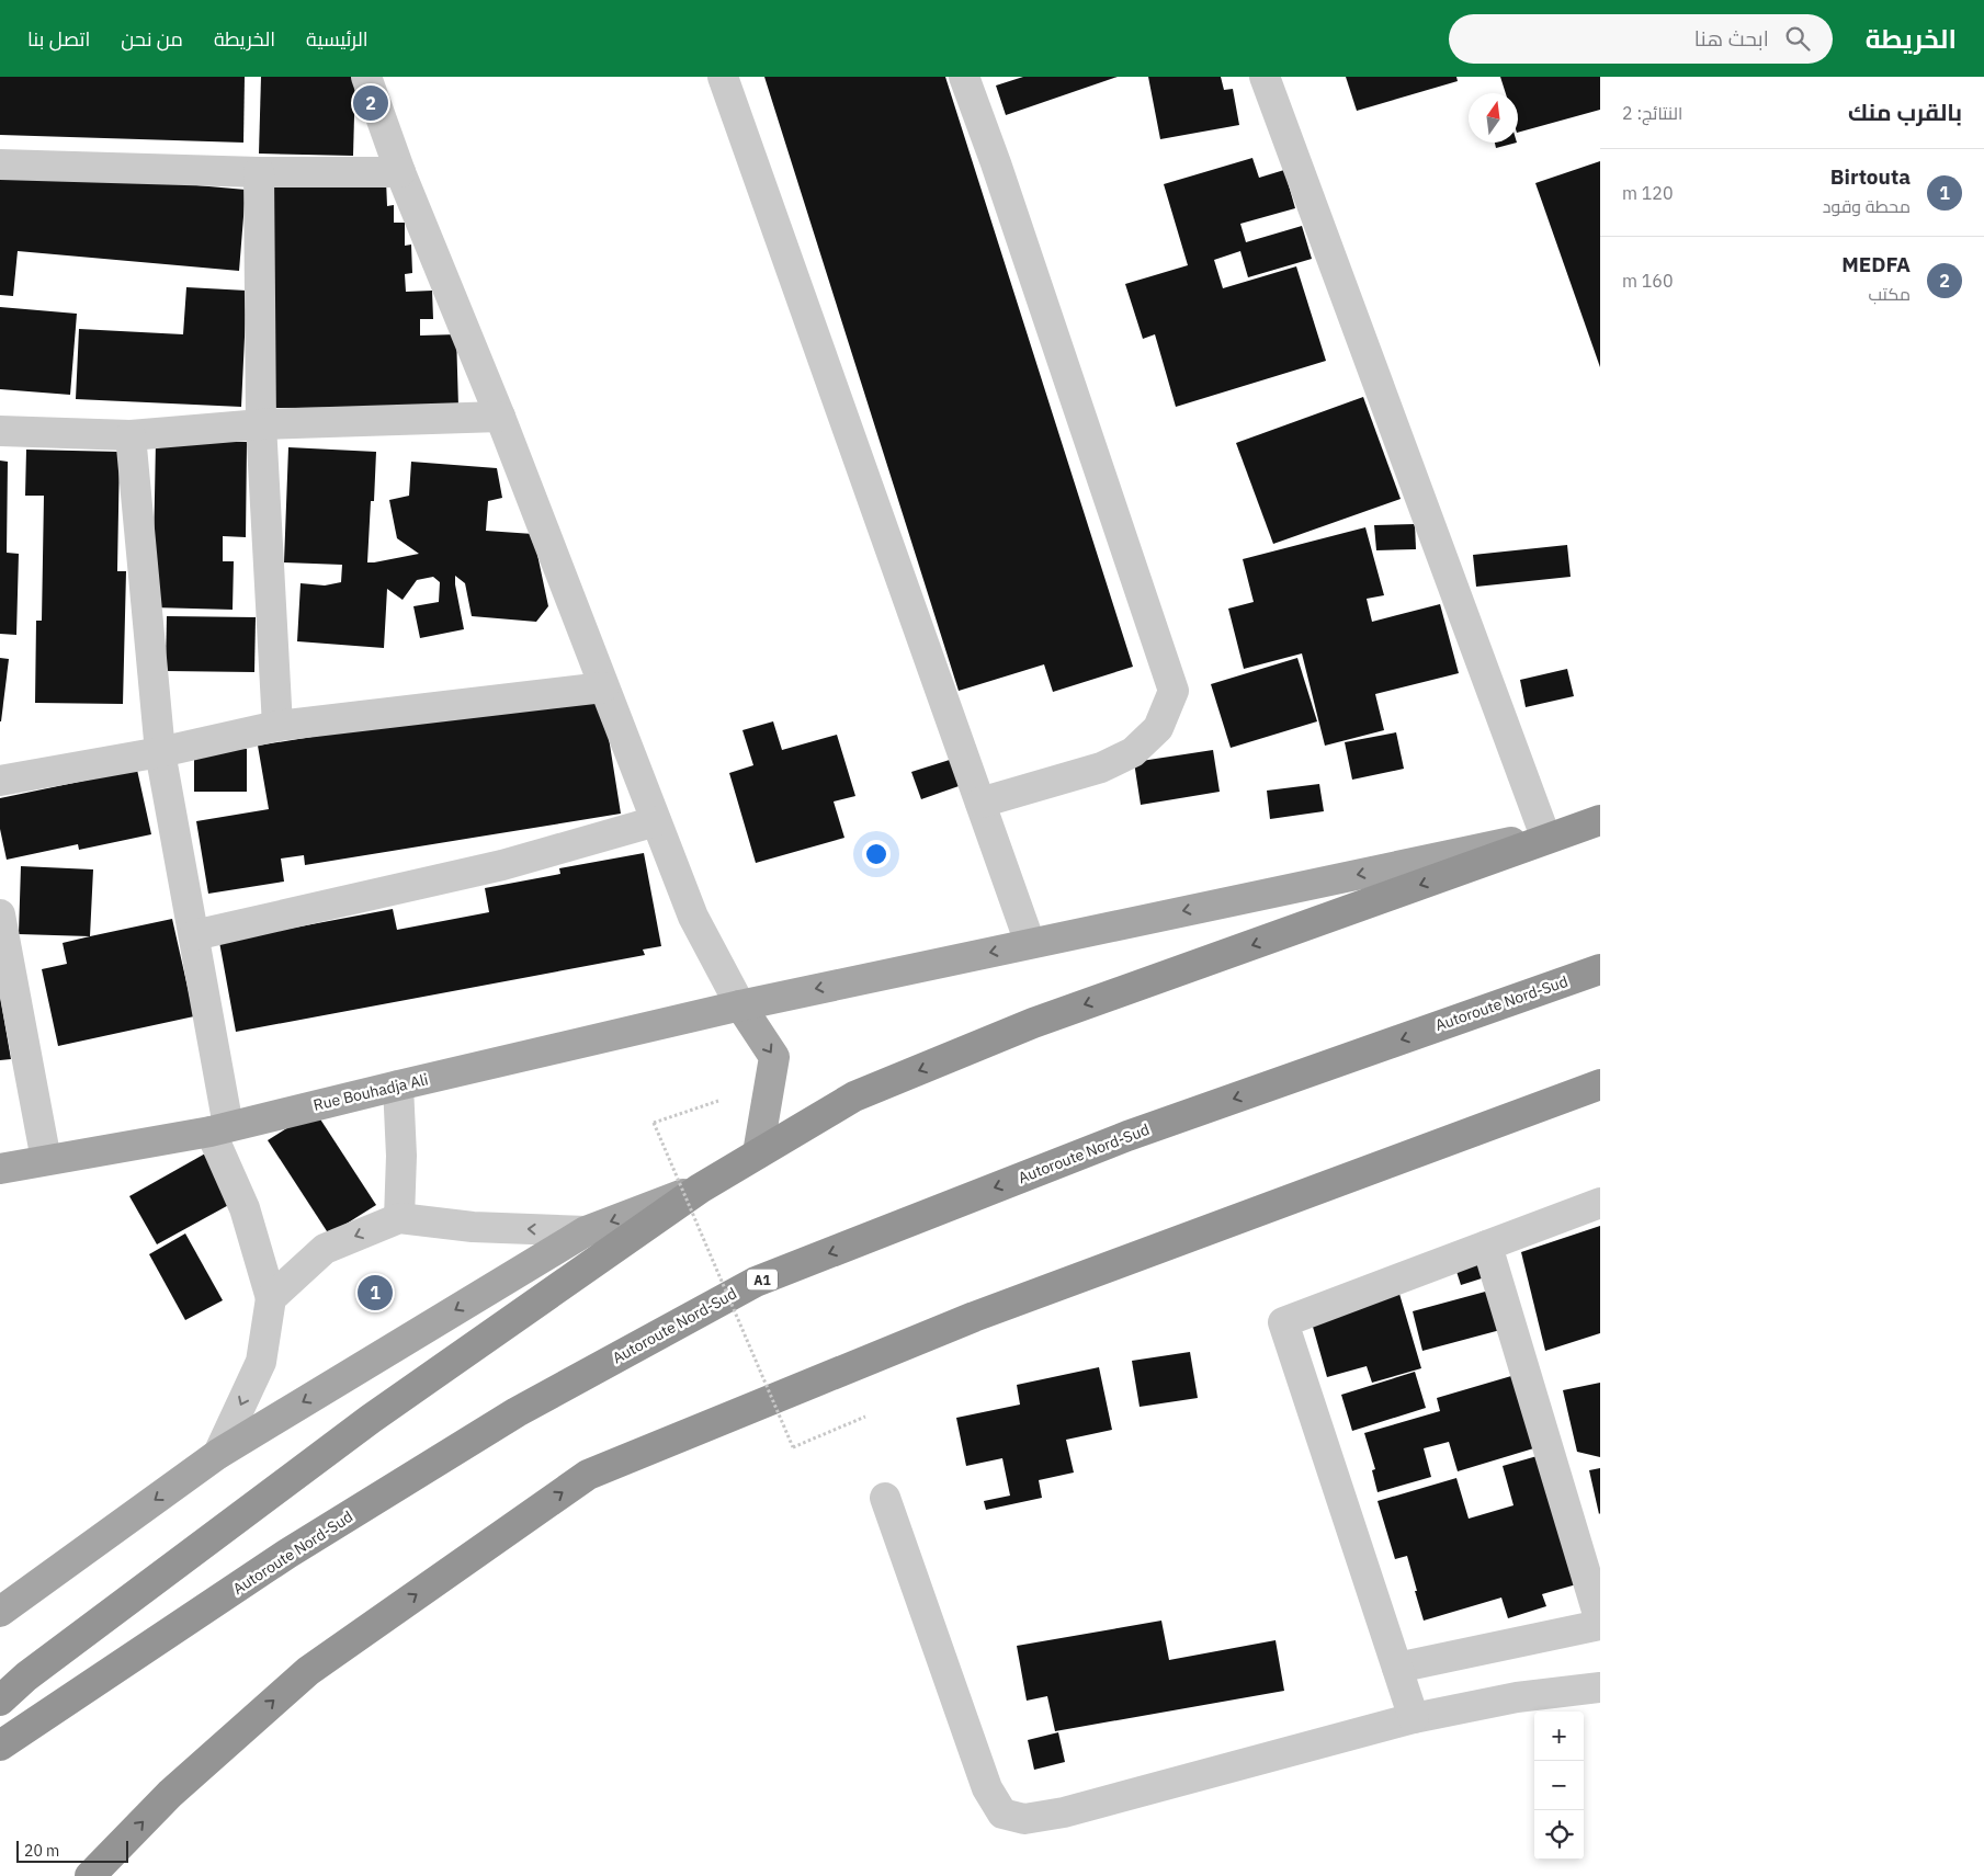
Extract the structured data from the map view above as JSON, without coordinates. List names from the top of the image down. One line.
{"streets":{"highway":["Autoroute Nord-Sud","A1"],"main road":["Rue Bouhadja Ali"]},"one_way":["Rue Bouhadja Ali"],"scale_bar":"20 m","north":"top","page":{"header":"الخريطة","search":"ابحث هنا","nav":["الرئيسية","الخريطة","من نحن","اتصل بنا"],"heading":["بالقرب منك","النتائج: 2"],"pins":["2","1"],"list":[{"mark":"1","name":"Birtouta","note":"محطة وقود","value":"120 m"},{"mark":"2","name":"MEDFA","note":"مكتب","value":"160 m"}],"map_buttons":["+","−"],"scale":"20 m"}}
